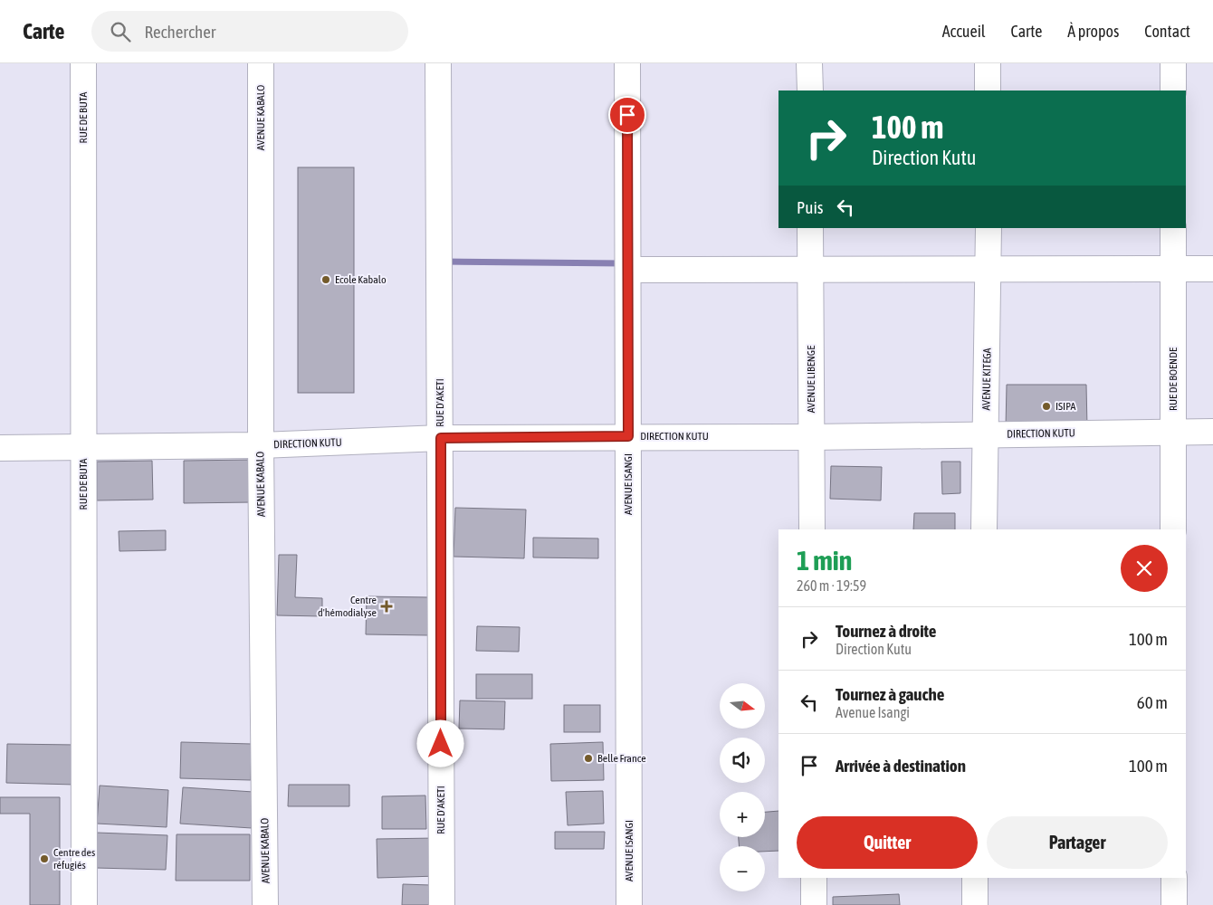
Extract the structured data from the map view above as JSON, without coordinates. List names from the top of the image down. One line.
{"streets":{"street":["RUE DE BUTA","AVENUE KABALO","AVENUE LIBENGE","AVENUE KITEGA","RUE DE BOENDE","RUE D'AKETI","DIRECTION KUTU","AVENUE ISANGI"]},"crossings":[["RUE DE BUTA","DIRECTION KUTU"],["AVENUE KABALO","DIRECTION KUTU"],["AVENUE LIBENGE","DIRECTION KUTU"],["AVENUE KITEGA","DIRECTION KUTU"],["RUE DE BOENDE","DIRECTION KUTU"],["RUE D'AKETI","DIRECTION KUTU"],["DIRECTION KUTU","AVENUE ISANGI"]],"places":{"other":["Ecole Kabalo","ISIPA","Belle France","Centre des réfugiés"],"health":["Centre d'hémodialyse"]},"north":"right","page":{"header":"Carte","search":"Rechercher","nav":["Accueil","Carte","À propos","Contact"],"turn":["100 m","Direction Kutu"],"then":"Puis","heading":["1 min","260 m · 19:59"],"list":[{"name":"Tournez à droite","note":"Direction Kutu","value":"100 m"},{"name":"Tournez à gauche","note":"Avenue Isangi","value":"60 m"},{"name":"Arrivée à destination","value":"100 m"}],"map_buttons":["+","−"],"buttons":["Quitter","Partager"]}}
